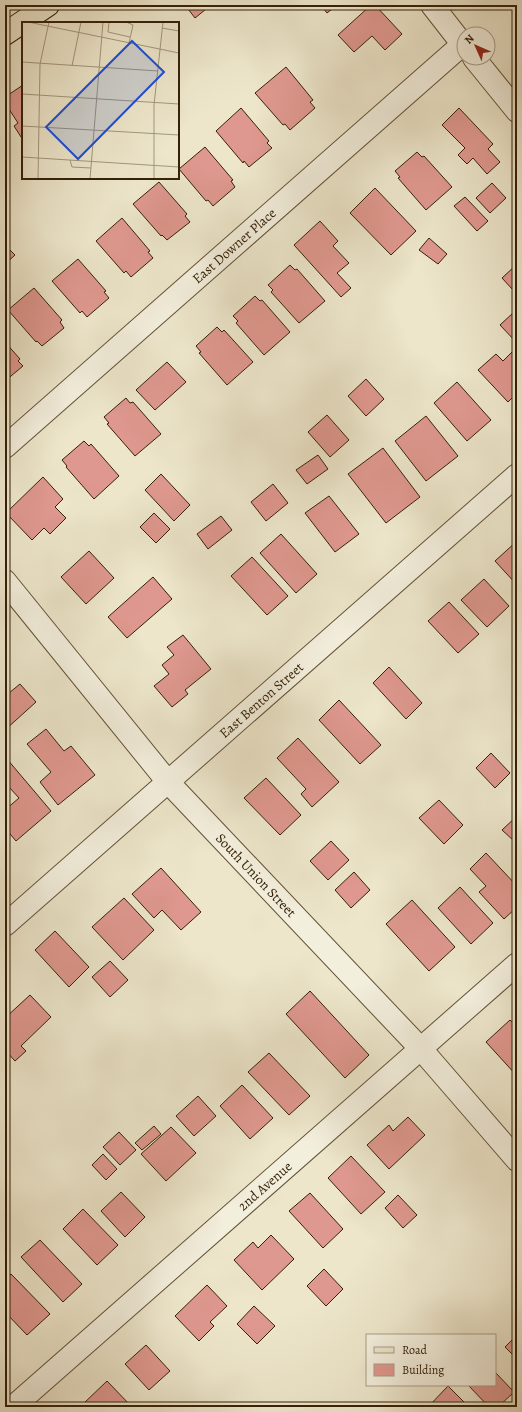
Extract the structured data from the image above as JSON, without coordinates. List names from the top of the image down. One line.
{"streets":{"street":["East Downer Place","East Benton Street","South Union Street","2nd Avenue"]},"crossings":[["East Benton Street","South Union Street"],["South Union Street","2nd Avenue"]],"legend":["Road","Building"],"north":"top left"}
